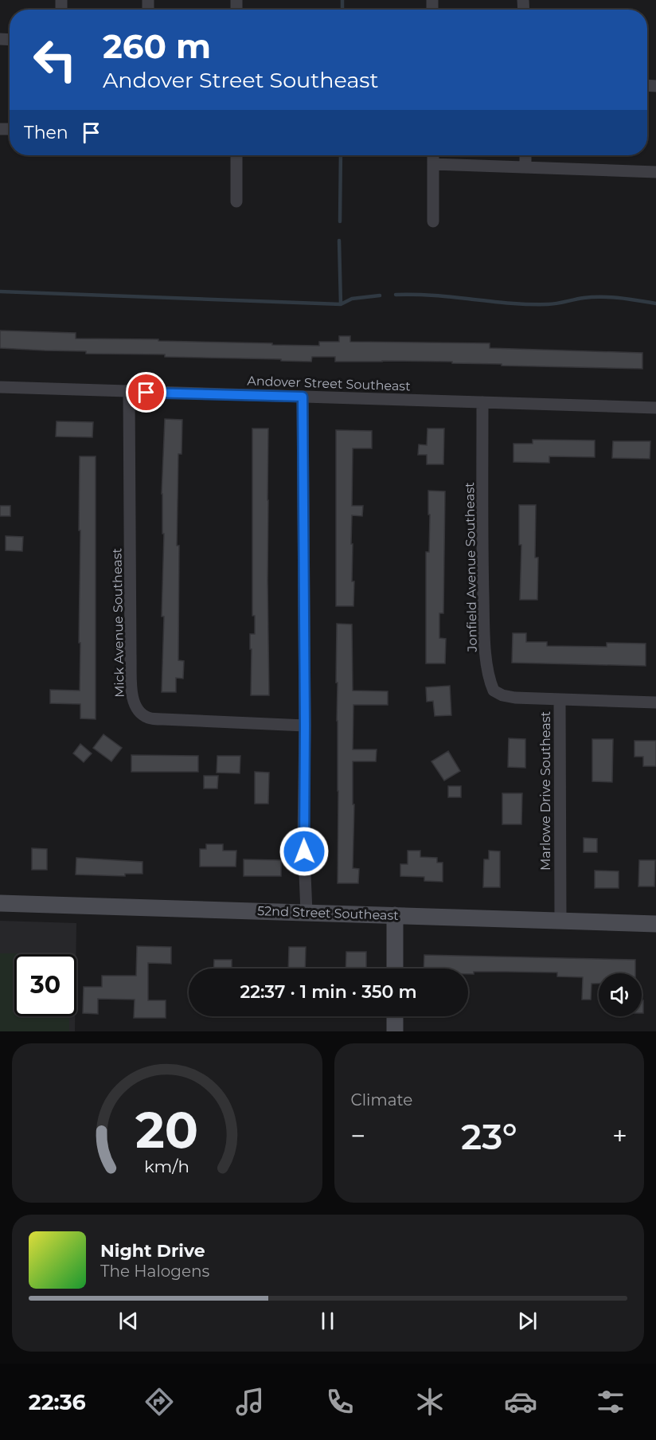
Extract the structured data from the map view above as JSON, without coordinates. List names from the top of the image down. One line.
{"streets":{"main road":["52nd Street Southeast"],"street":["Andover Street Southeast","Jonfield Avenue Southeast","Mick Avenue Southeast","Marlowe Drive Southeast"]},"crossings":[["Andover Street Southeast","Jonfield Avenue Southeast"],["Andover Street Southeast","Mick Avenue Southeast"],["Jonfield Avenue Southeast","Marlowe Drive Southeast"],["Marlowe Drive Southeast","52nd Street Southeast"]],"page":{"turn":["260 m","Andover Street Southeast"],"then":"Then","limit":"30","trip":"22:37 · 1 min · 350 m","tile":"Climate","heat":["−","23°","+"],"song":["Night Drive","The Halogens"],"tabs":"22:36","gauge":["20","km/h"]}}
